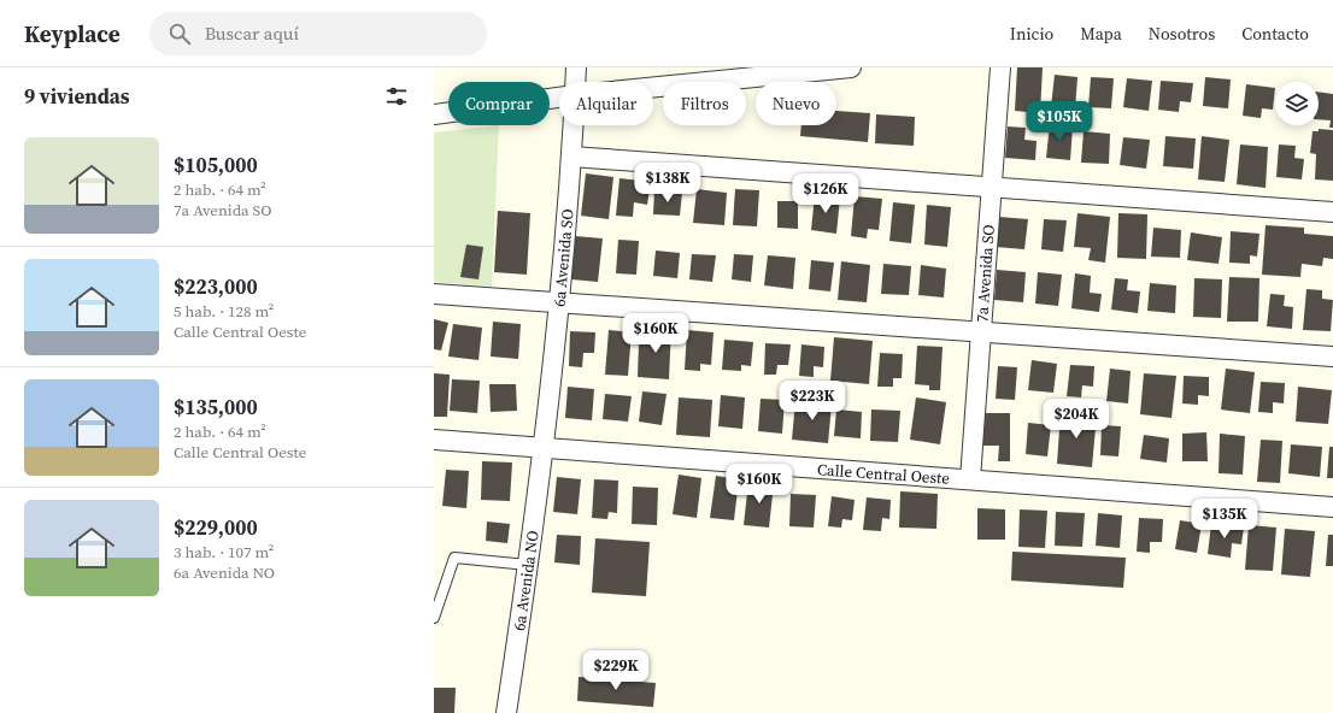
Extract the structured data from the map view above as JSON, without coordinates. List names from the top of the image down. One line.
{"streets":{"street":["6a Avenida SO","7a Avenida SO","Calle Central Oeste","6a Avenida NO"]},"crossings":[["6a Avenida SO","Calle Central Oeste"],["6a Avenida SO","6a Avenida NO"],["7a Avenida SO","Calle Central Oeste"],["Calle Central Oeste","6a Avenida NO"]],"page":{"header":"Keyplace","search":"Buscar aquí","nav":["Inicio","Mapa","Nosotros","Contacto"],"heading":"9 viviendas","chip":["Comprar","Alquilar","Filtros","Nuevo"],"price":["$105K","$138K","$126K","$160K","$223K","$204K","$160K","$135K","$229K"],"list":[{"name":"$105,000","note":"2 hab. · 64 m² · 7a Avenida SO"},{"name":"$223,000","note":"5 hab. · 128 m² · Calle Central Oeste"},{"name":"$135,000","note":"2 hab. · 64 m² · Calle Central Oeste"},{"name":"$229,000","note":"3 hab. · 107 m² · 6a Avenida NO"}]}}
